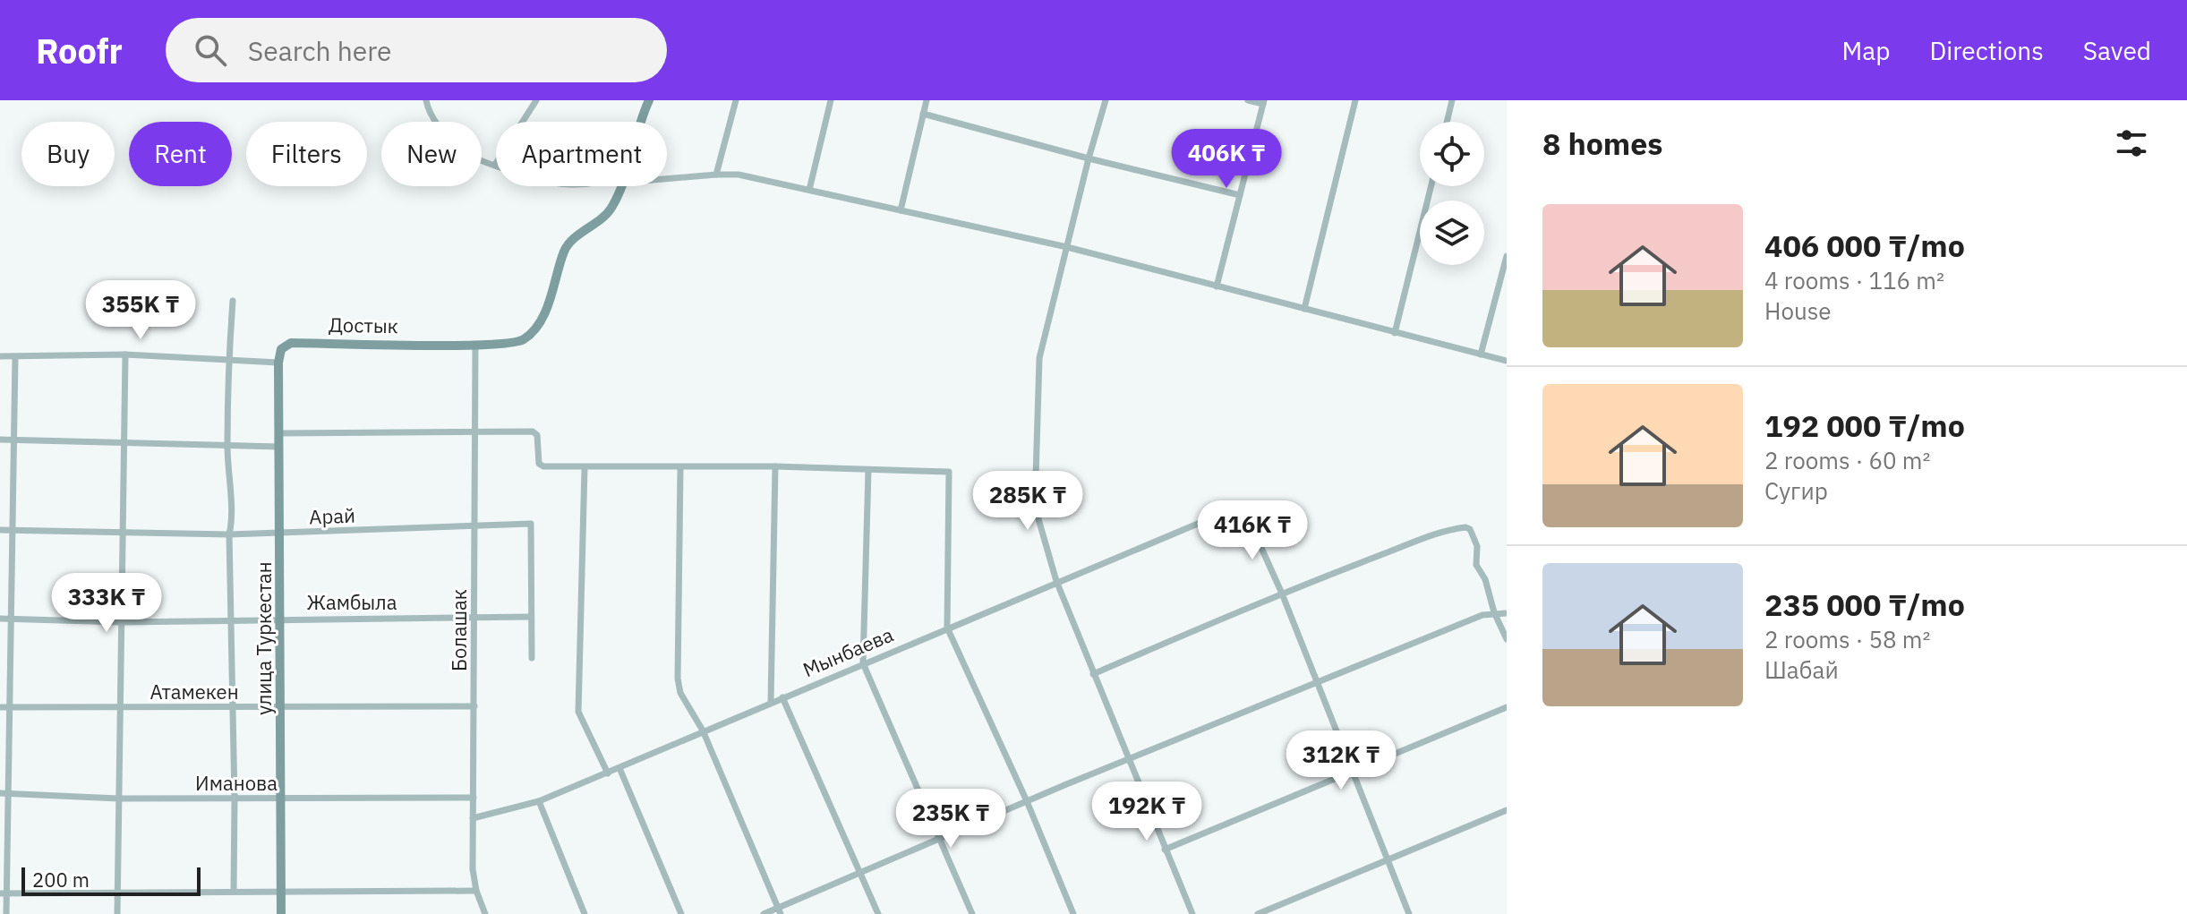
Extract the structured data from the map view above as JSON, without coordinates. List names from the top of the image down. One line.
{"streets":{"street":["Достык","Арай","Жамбыла","Болашак","улица Туркестан","Мынбаева","Атамекен","Иманова"]},"crossings":[["Достык","Болашак"],["Достык","улица Туркестан"],["Арай","Жамбыла"],["Арай","Болашак"],["Арай","улица Туркестан"],["Жамбыла","Болашак"],["Жамбыла","улица Туркестан"],["Болашак","Мынбаева"],["Болашак","Атамекен"],["Болашак","Иманова"],["улица Туркестан","Атамекен"],["улица Туркестан","Иманова"]],"scale_bar":"200 m","page":{"header":"Roofr","search":"Search here","nav":["Map","Directions","Saved"],"heading":"8 homes","chip":["Buy","Rent","Filters","New","Apartment"],"price":["406K ₸","355K ₸","285K ₸","416K ₸","333K ₸","312K ₸","192K ₸","235K ₸"],"list":[{"name":"406 000 ₸/mo","note":"4 rooms · 116 m² · House"},{"name":"192 000 ₸/mo","note":"2 rooms · 60 m² · Сугир"},{"name":"235 000 ₸/mo","note":"2 rooms · 58 m² · Шабай"}],"scale":"200 m"}}
